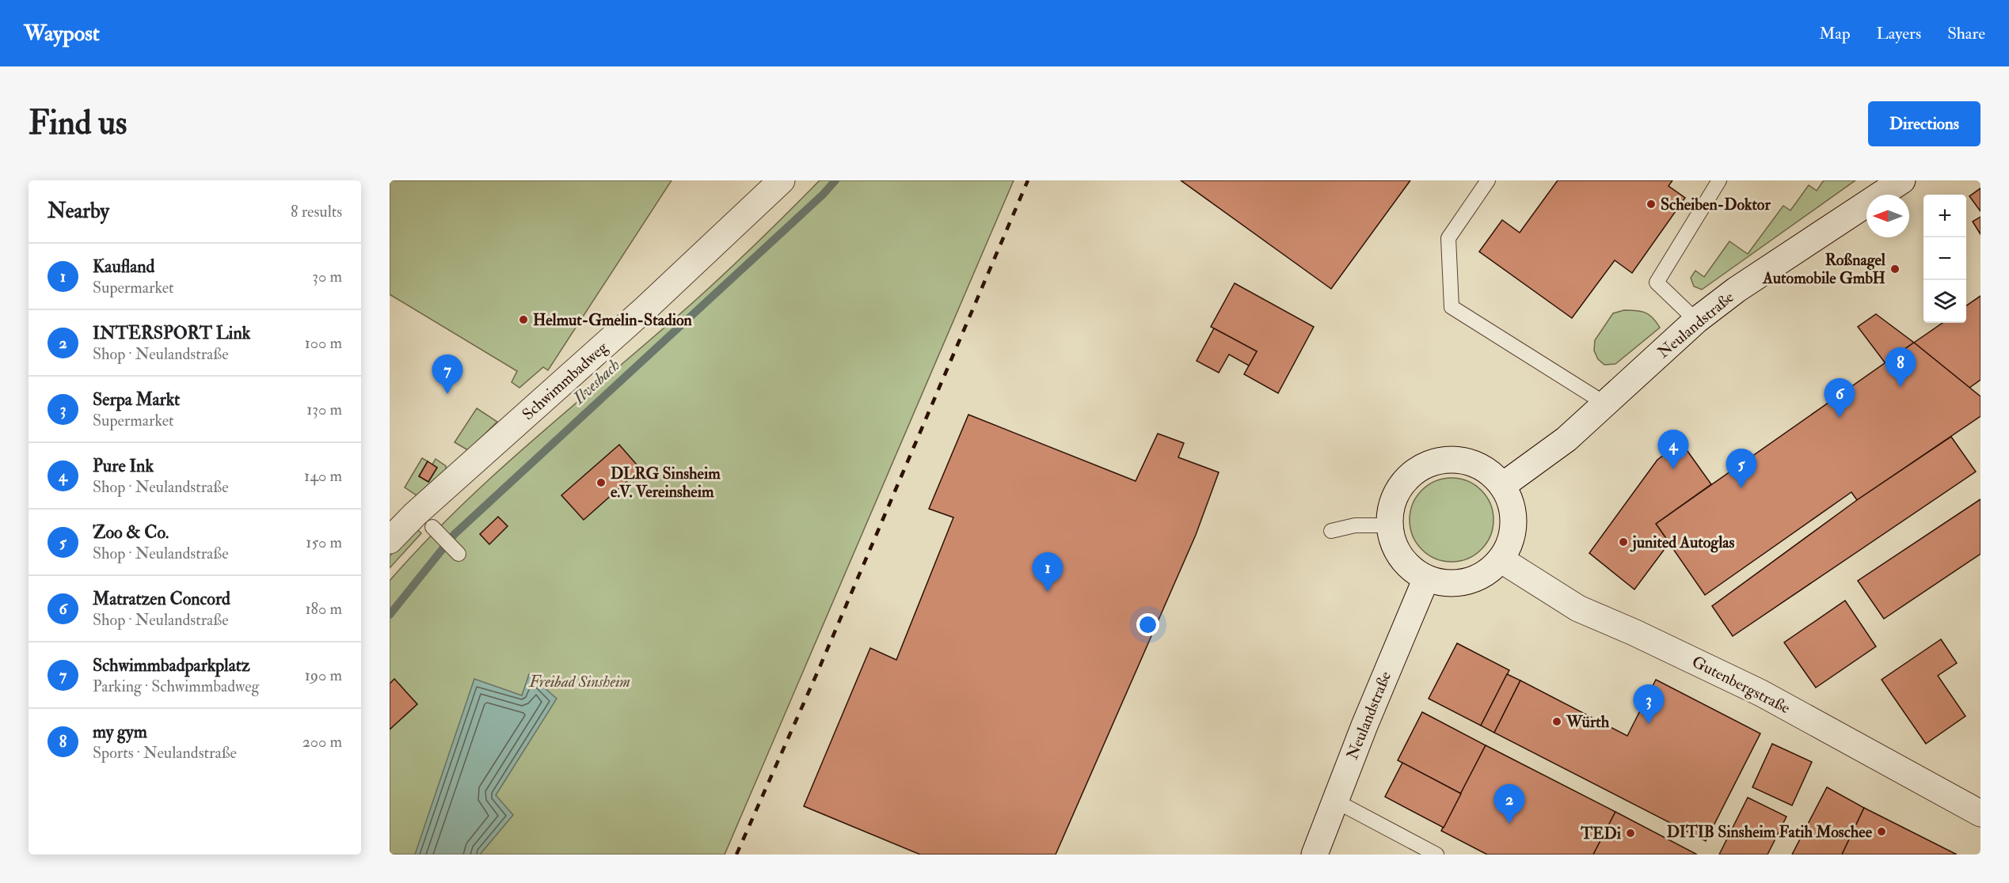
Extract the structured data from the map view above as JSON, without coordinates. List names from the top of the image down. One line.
{"streets":{"street":["Neulandstraße","Schwimmbadweg","Gutenbergstraße"]},"crossings":[["Neulandstraße","Gutenbergstraße"]],"water":["Ilvesbach"],"parks":["Freibad Sinsheim"],"places":["Scheiben-Doktor","Roßnagel Automobile GmbH","Helmut-Gmelin-Stadion","DLRG Sinsheim e.V. Vereinsheim","junited Autoglas","Würth","DITIB Sinsheim Fatih Moschee","TEDi"],"north":"left","page":{"header":"Waypost","nav":["Map","Layers","Share"],"buttons":"Directions","title":"Find us","heading":["Nearby","8 results"],"map_buttons":["+","−"],"list":[{"mark":"1","name":"Kaufland","note":"Supermarket","value":"30 m"},{"mark":"2","name":"INTERSPORT Link","note":"Shop · Neulandstraße","value":"100 m"},{"mark":"3","name":"Serpa Markt","note":"Supermarket","value":"130 m"},{"mark":"4","name":"Pure Ink","note":"Shop · Neulandstraße","value":"140 m"},{"mark":"5","name":"Zoo & Co.","note":"Shop · Neulandstraße","value":"150 m"},{"mark":"6","name":"Matratzen Concord","note":"Shop · Neulandstraße","value":"180 m"},{"mark":"7","name":"Schwimmbadparkplatz","note":"Parking · Schwimmbadweg","value":"190 m"},{"mark":"8","name":"my gym","note":"Sports · Neulandstraße","value":"200 m"}],"pins":["8","7","6","4","5","1","3","2"]}}
